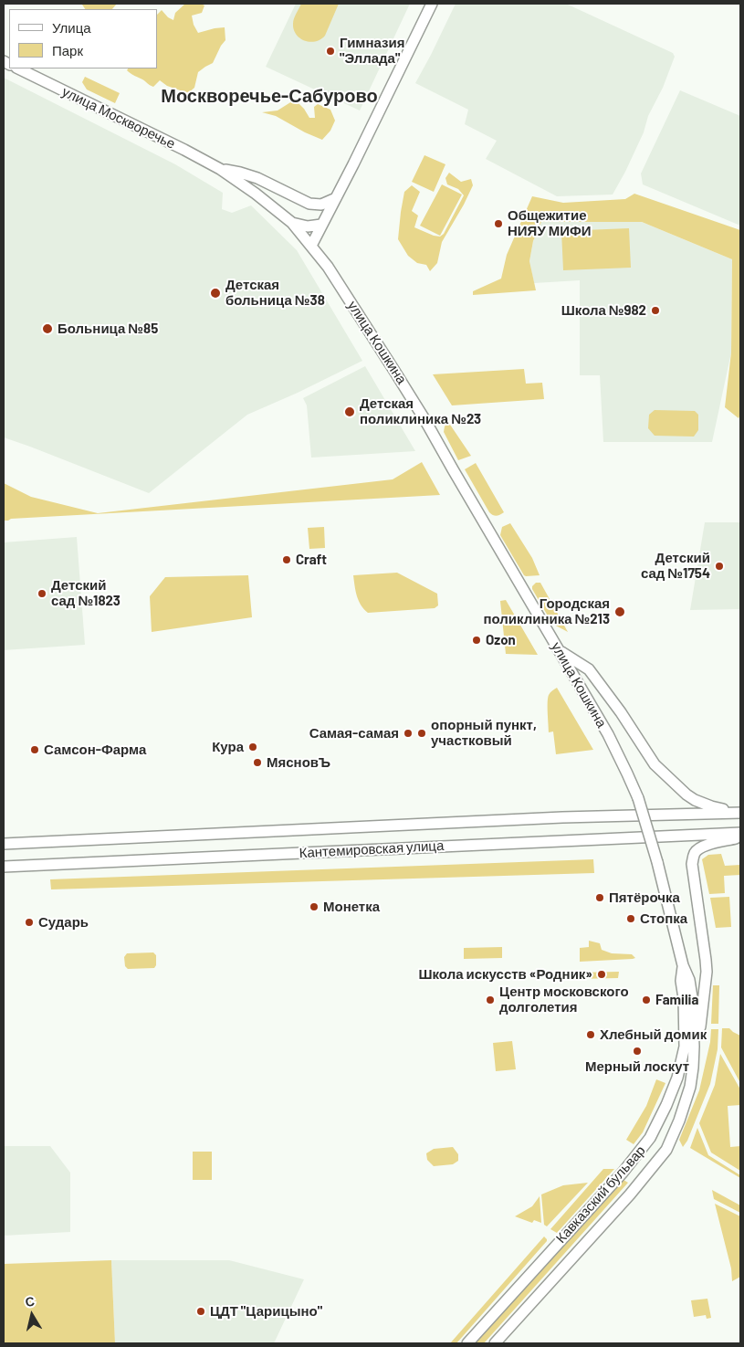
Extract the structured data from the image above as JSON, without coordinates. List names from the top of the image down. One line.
{"streets":{"main road":["улица Москворечье","улица Кошкина","Кантемировская улица","Кавказский бульвар"]},"crossings":[["улица Москворечье","улица Кошкина"],["улица Кошкина","Кавказский бульвар"]],"districts":["Москворечье-Сабурово"],"places":["Гимназия \"Эллада\"","Общежитие НИЯУ МИФИ","Детская больница №38","Школа №982","Больница №85","Детская поликлиника №23","Craft","Детский сад №1754","Детский сад №1823","Городская поликлиника №213","Ozon","Самая-самая","опорный пункт, участковый","Кура","Самсон-Фарма","МясновЪ","Пятёрочка","Монетка","Стопка","Сударь","Школа искусств «Родник»","Центр московского долголетия","Familia","Хлебный домик","Мерный лоскут","ЦДТ \"Царицыно\""],"legend":["Улица","Парк"],"north":"top"}
